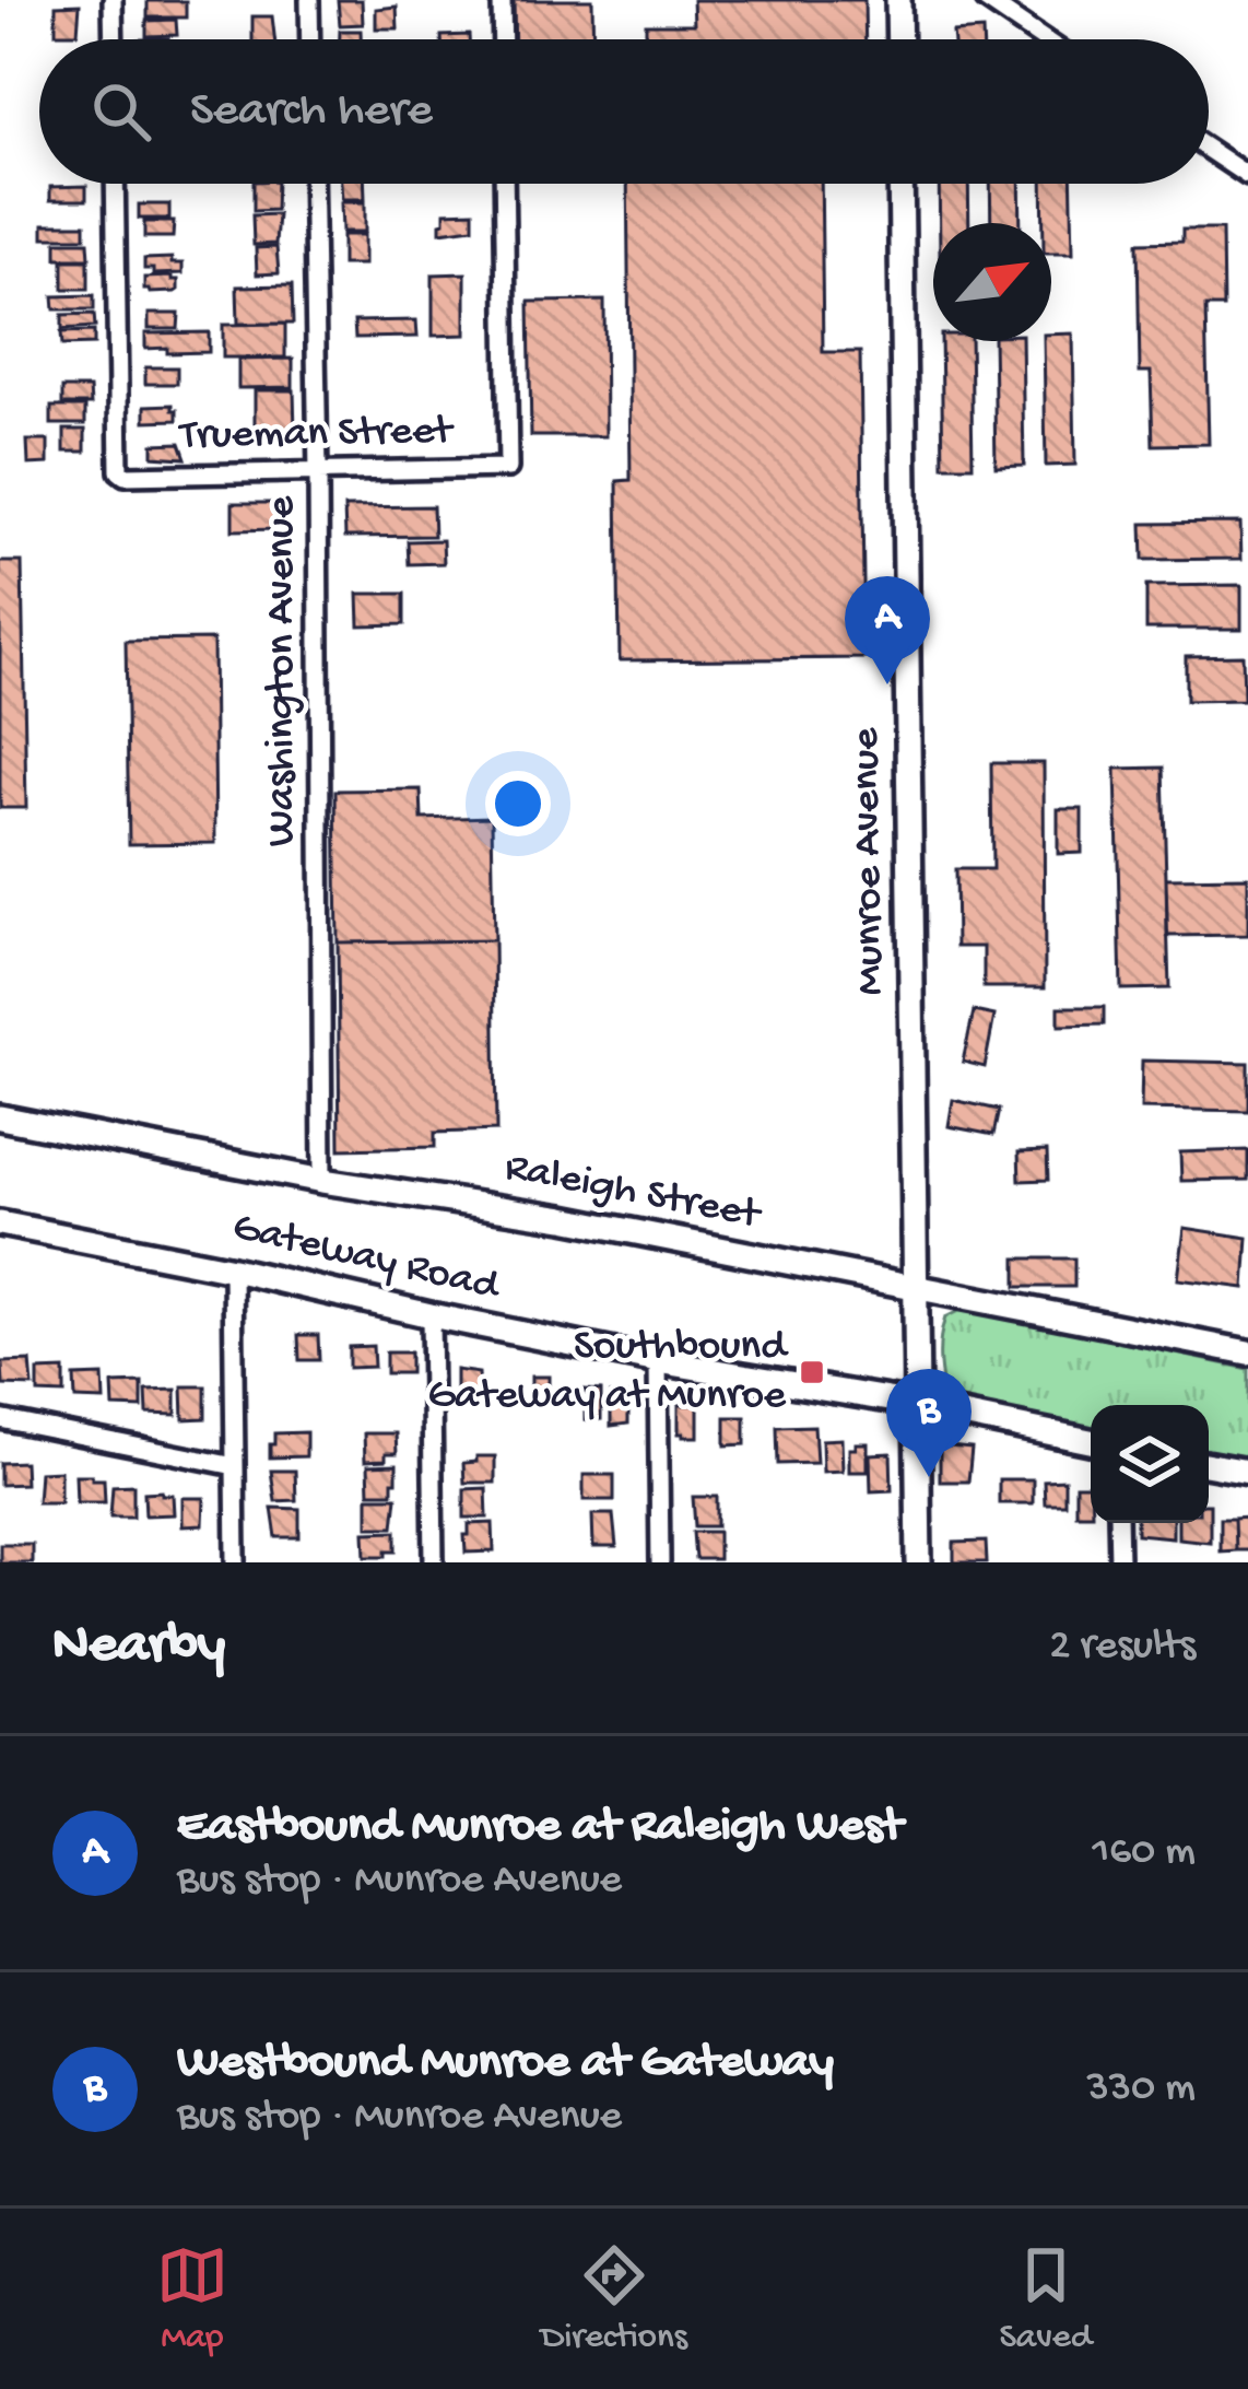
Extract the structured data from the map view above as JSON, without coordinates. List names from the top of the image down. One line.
{"streets":{"street":["Trueman Street","Washington Avenue","Munroe Avenue","Raleigh Street","Gateway Road"]},"crossings":[["Trueman Street","Washington Avenue"],["Washington Avenue","Raleigh Street"],["Munroe Avenue","Raleigh Street"],["Munroe Avenue","Gateway Road"]],"places":{"transit":["Southbound Gateway at Munroe"]},"north":"top right","page":{"search":"Search here","pins":["A","B"],"heading":["Nearby","2 results"],"list":[{"mark":"A","name":"Eastbound Munroe at Raleigh West","note":"Bus stop · Munroe Avenue","value":"160 m"},{"mark":"B","name":"Westbound Munroe at Gateway","note":"Bus stop · Munroe Avenue","value":"330 m"}],"nav":["Map","Directions","Saved"]}}
